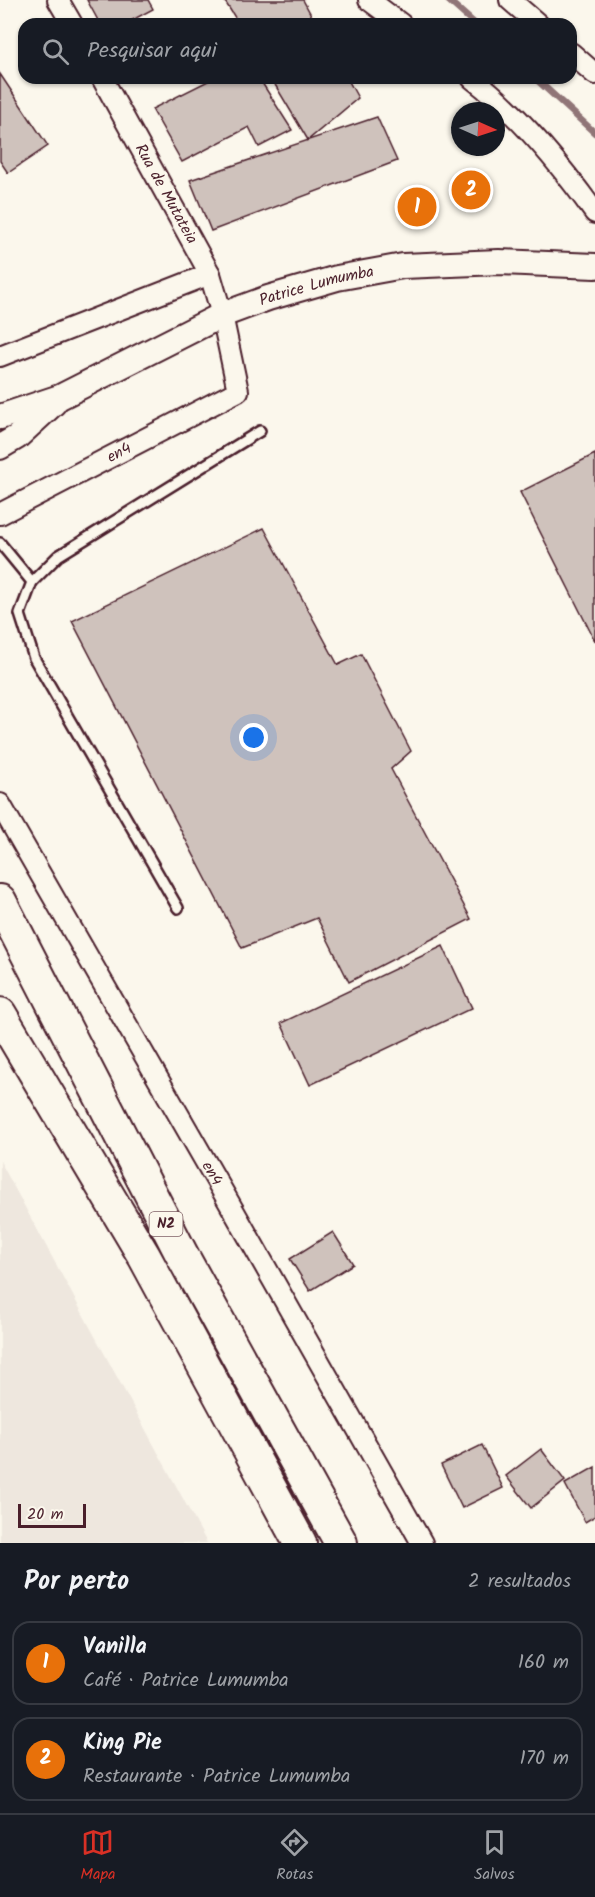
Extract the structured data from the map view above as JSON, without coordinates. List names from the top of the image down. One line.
{"streets":{"highway":["N2"],"street":["Rua de Mutateia","Patrice Lumumba","en4"]},"crossings":[["Rua de Mutateia","Patrice Lumumba"],["Rua de Mutateia","en4"]],"scale_bar":"20 m","north":"right","page":{"search":"Pesquisar aqui","pins":["2","1"],"scale":"20 m","heading":["Por perto","2 resultados"],"list":[{"mark":"1","name":"Vanilla","note":"Café · Patrice Lumumba","value":"160 m"},{"mark":"2","name":"King Pie","note":"Restaurante · Patrice Lumumba","value":"170 m"}],"nav":["Mapa","Rotas","Salvos"]}}
